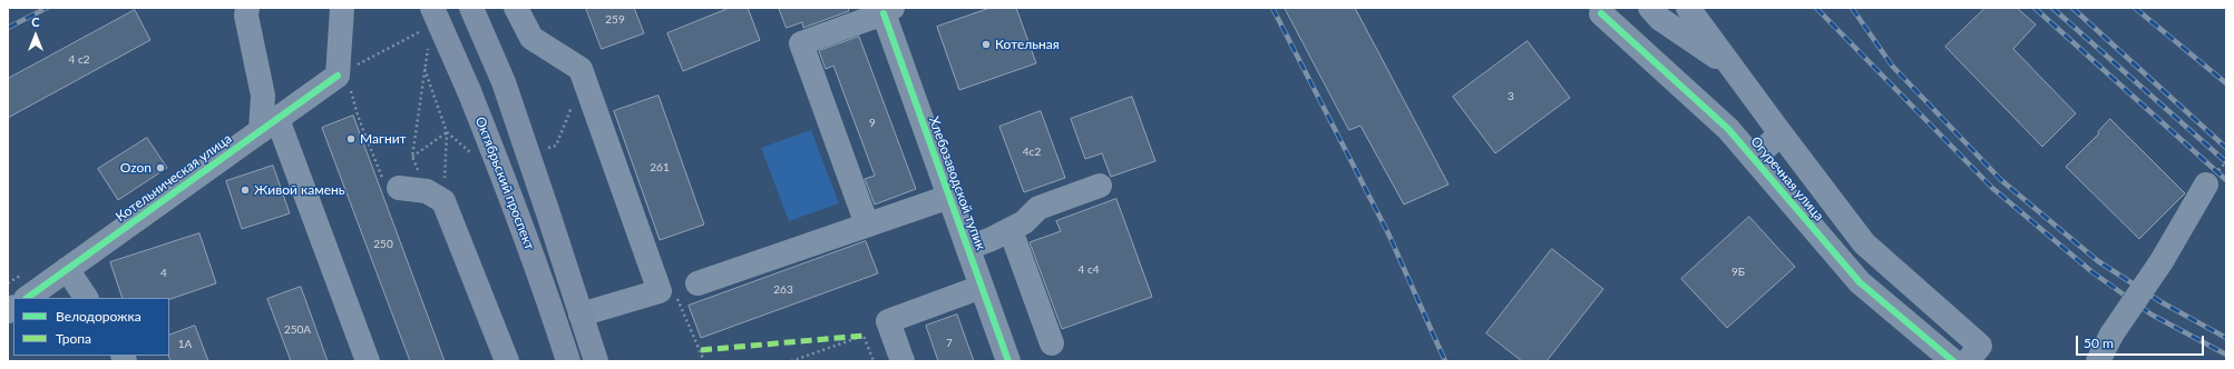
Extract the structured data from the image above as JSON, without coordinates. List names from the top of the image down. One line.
{"streets":{"main road":["Октябрьский проспект"],"street":["Котельническая улица","Огуречная улица","Хлебозаводской тупик"]},"places":["Котельная","Магнит","Ozon","Живой камень"],"house_numbers":["259","4 с2","3","9","4с2","261","250","4 с4","9Б","4","263","250А","7","1А"],"legend":["Велодорожка","Тропа"],"scale_bar":"50 m","north":"top"}
